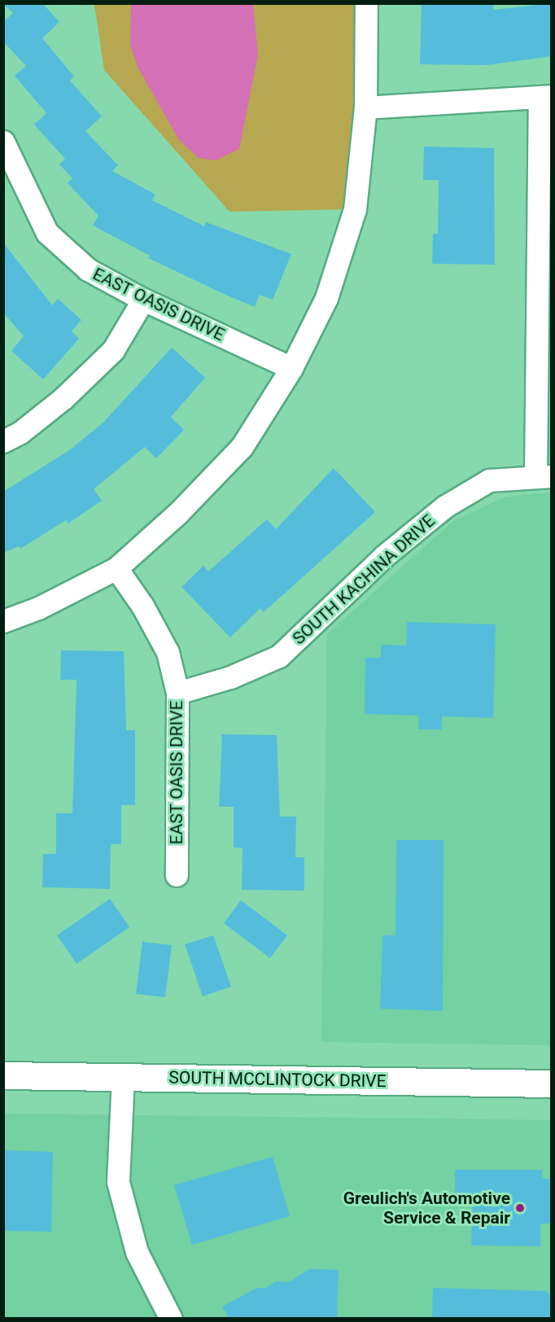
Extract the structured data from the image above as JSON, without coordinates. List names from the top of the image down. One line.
{"streets":{"main road":["SOUTH MCCLINTOCK DRIVE"],"street":["EAST OASIS DRIVE","SOUTH KACHINA DRIVE"]},"crossings":[["EAST OASIS DRIVE","SOUTH KACHINA DRIVE"]],"places":["Greulich's Automotive Service & Repair"]}
